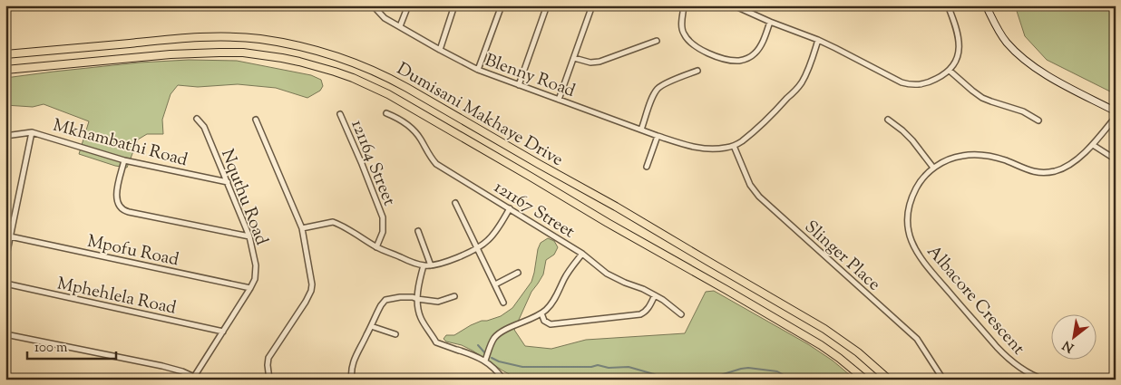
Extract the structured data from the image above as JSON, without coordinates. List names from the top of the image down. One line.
{"streets":{"main road":["Dumisani Makhaye Drive"],"street":["Blenny Road","Mkhambathi Road","121164 Street","Nquthu Road","121167 Street","Mpofu Road","Slinger Place","Mphehlela Road","Albacore Crescent"]},"crossings":[["Blenny Road","Slinger Place"],["Mkhambathi Road","Nquthu Road"],["Nquthu Road","Mpofu Road"],["Nquthu Road","Mphehlela Road"]],"scale_bar":"100 m","north":"bottom left"}
